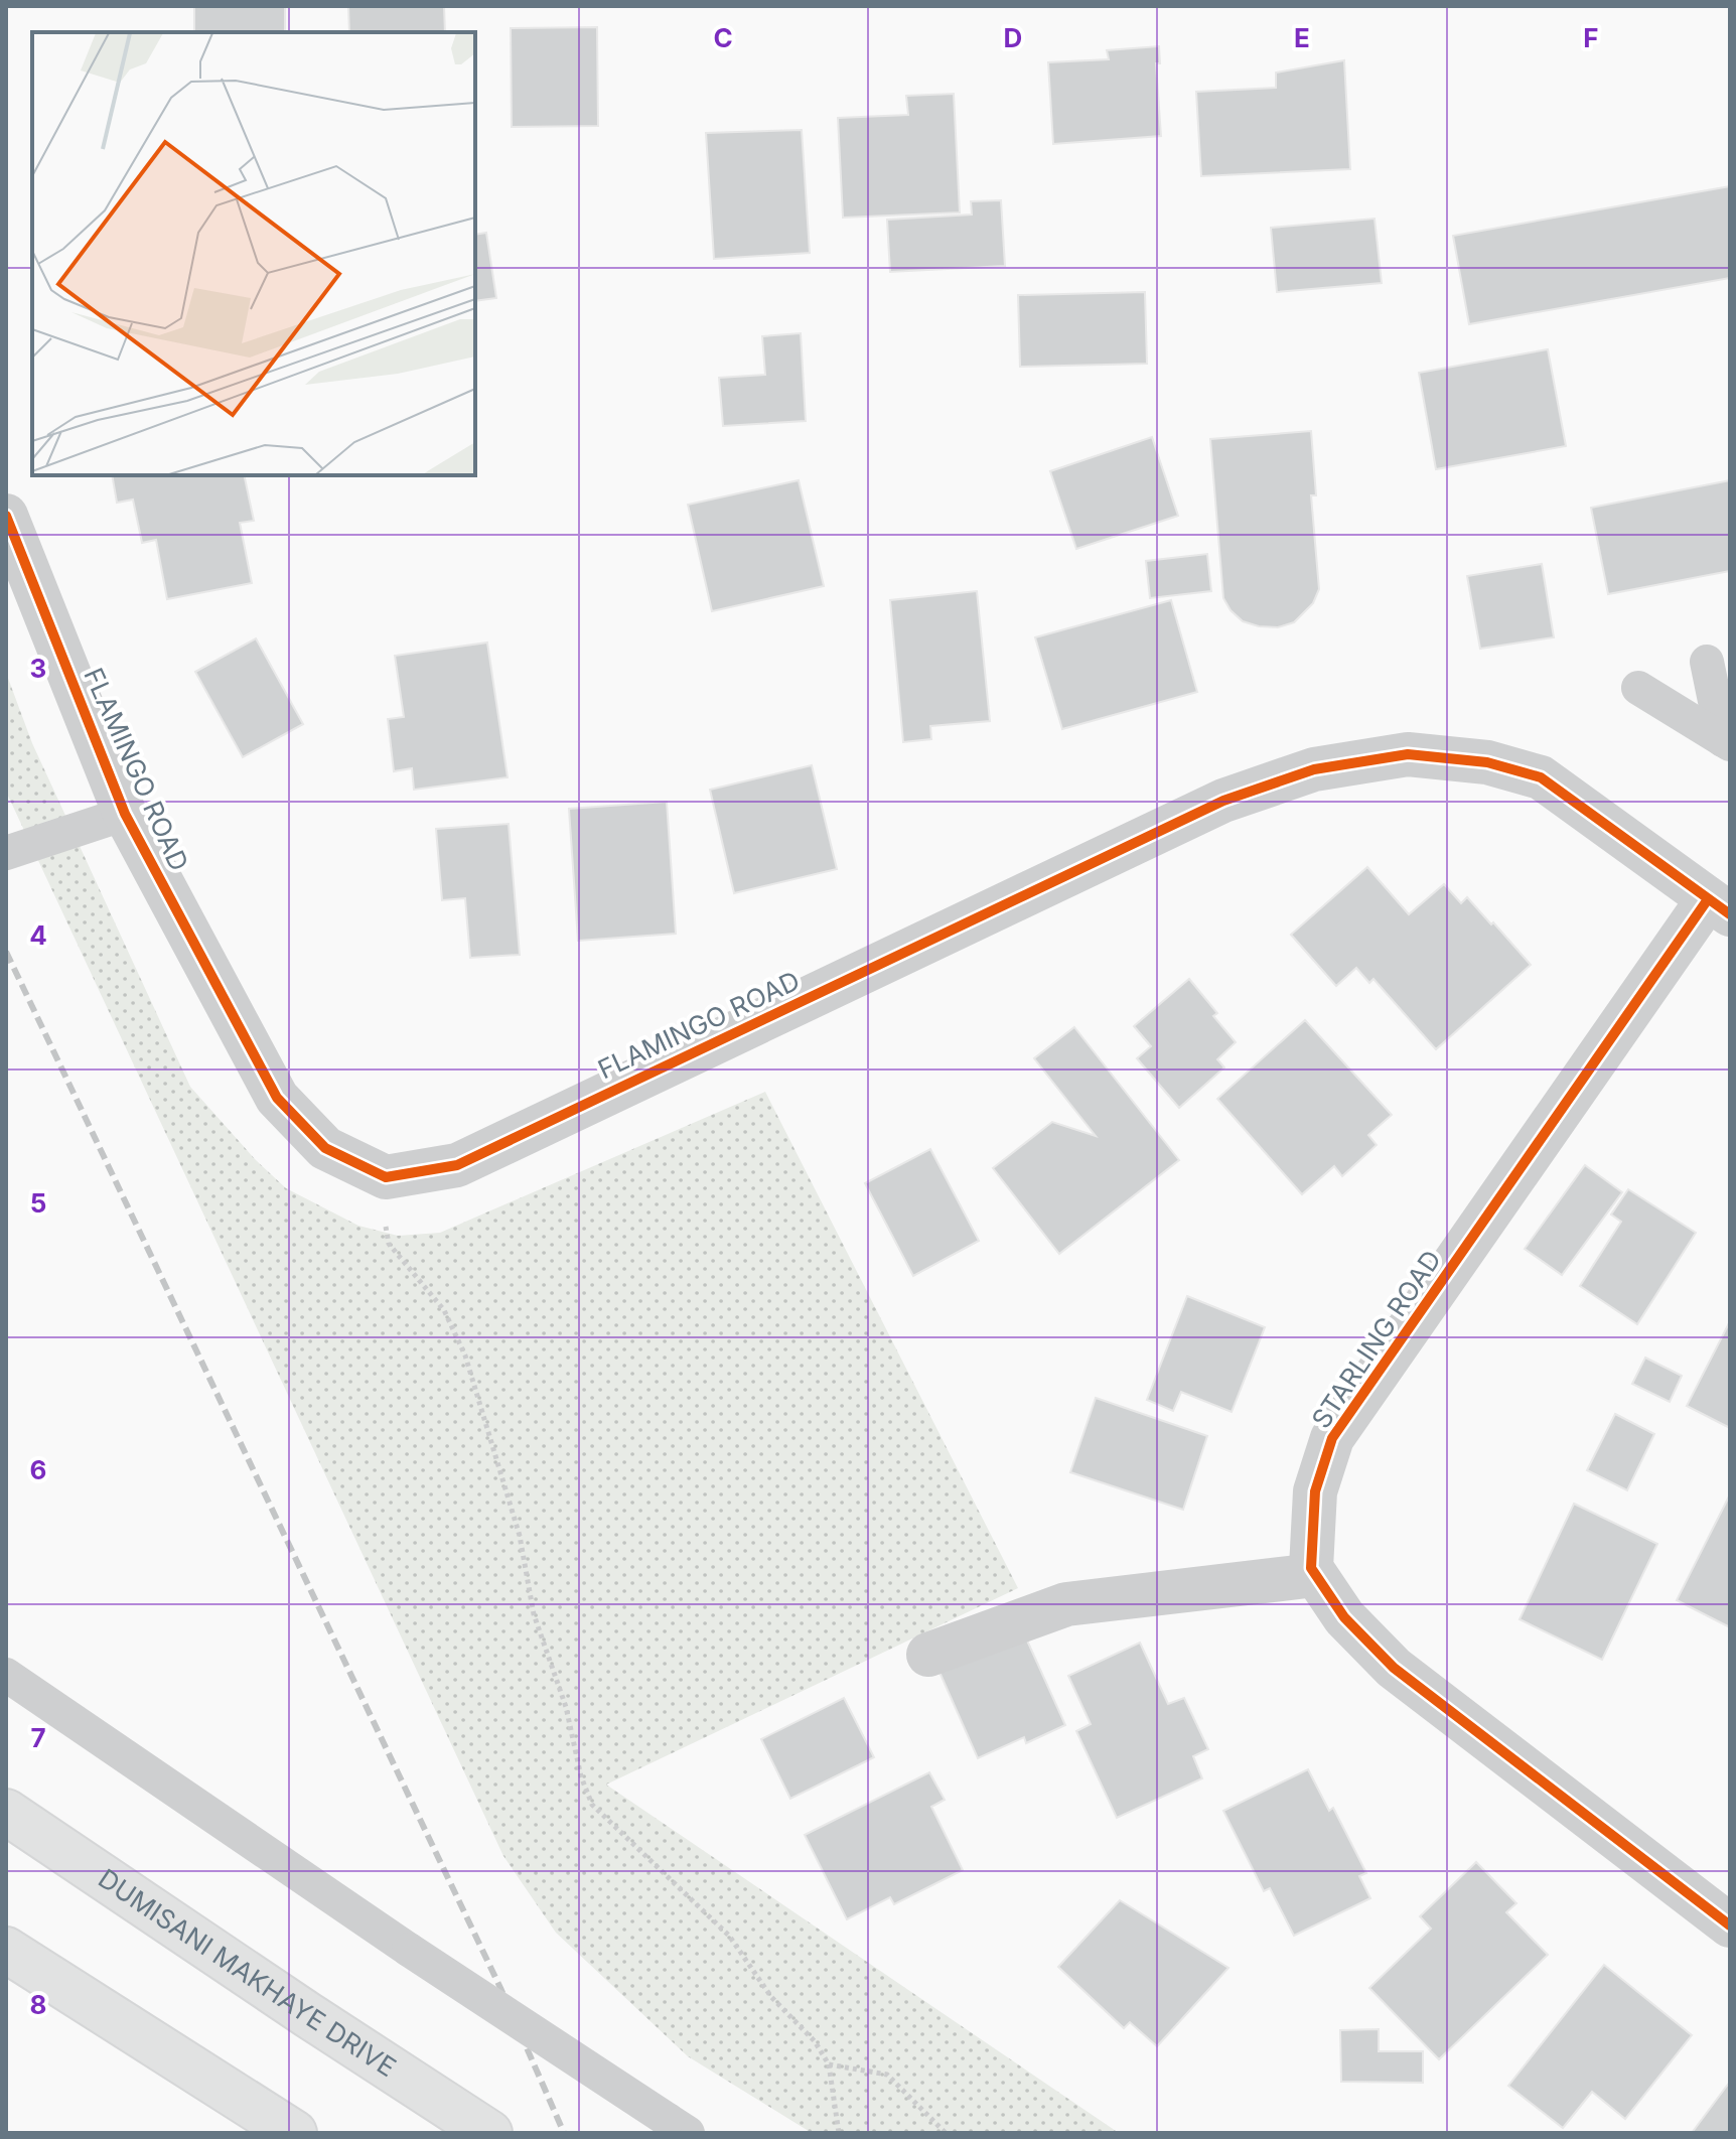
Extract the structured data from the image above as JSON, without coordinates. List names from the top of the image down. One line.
{"streets":{"main road":["DUMISANI MAKHAYE DRIVE"],"street":["FLAMINGO ROAD","STARLING ROAD"]},"crossings":[["FLAMINGO ROAD","STARLING ROAD"]],"grid":{"columns":["C","D","E","F"],"rows":["3","4","5","6","7","8"]}}
